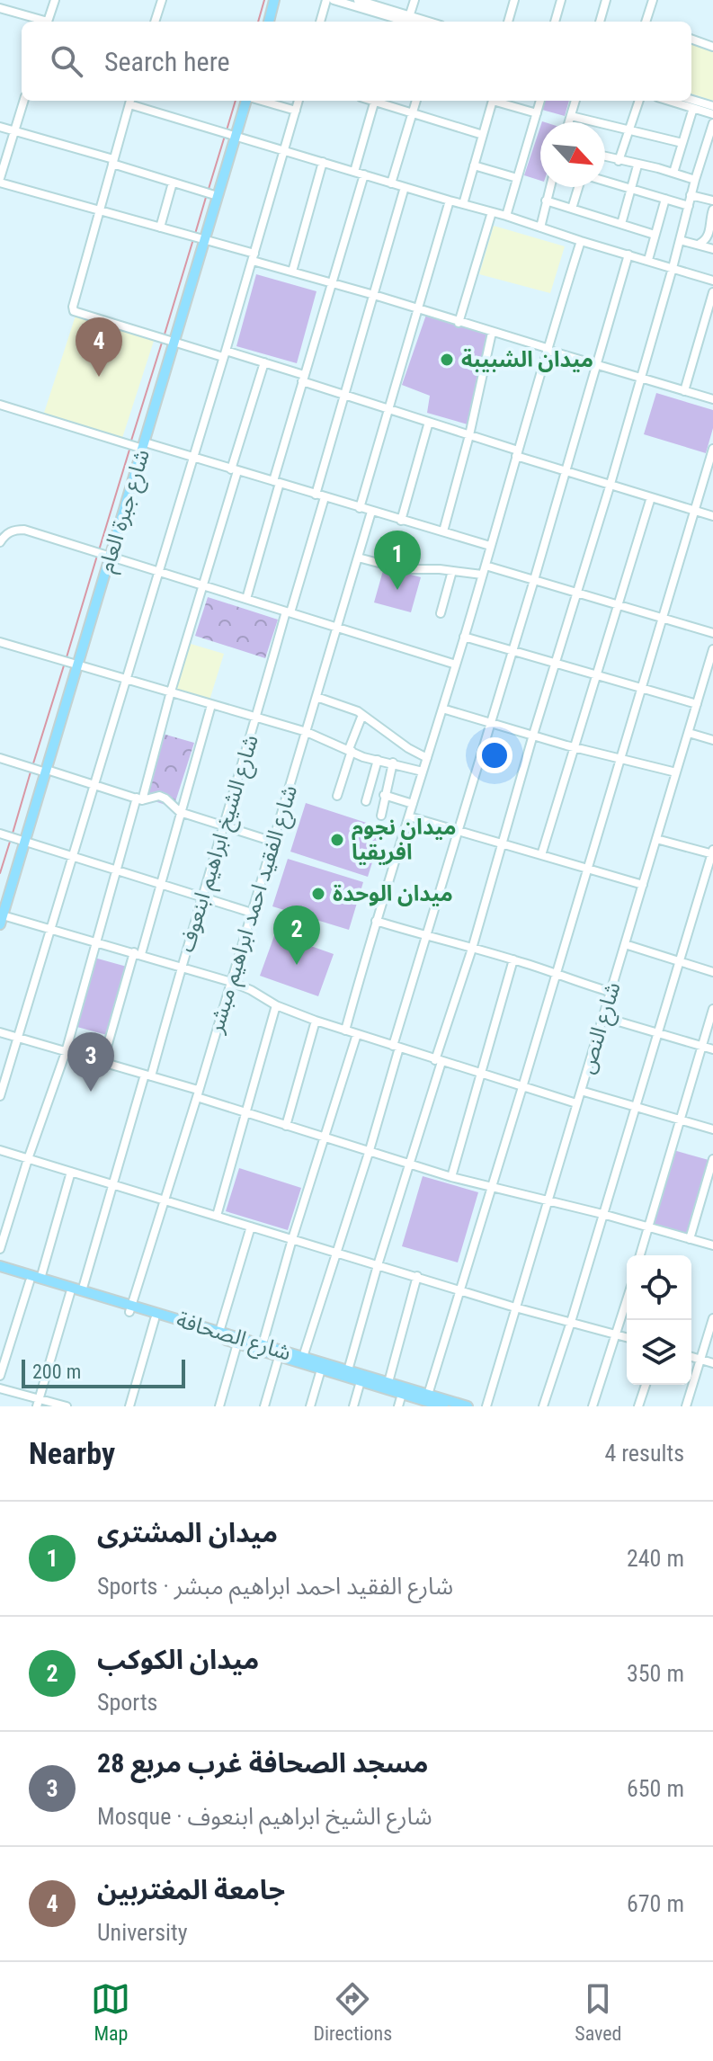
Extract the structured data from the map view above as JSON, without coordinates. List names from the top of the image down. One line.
{"streets":{"main road":["شارع جبرة العام","شارع الصحافة"],"street":["شارع الشيخ ابراهيم ابنعوف","شارع الفقيد احمد ابراهيم مبشر","شارع النص"]},"crossings":[["شارع الشيخ ابراهيم ابنعوف","شارع الصحافة"],["شارع الفقيد احمد ابراهيم مبشر","شارع الصحافة"]],"places":["ميدان الشبيبة","ميدان نجوم افريقيا","ميدان الوحدة"],"scale_bar":"200 m","north":"bottom right","page":{"search":"Search here","pins":["4","1","2","3"],"scale":"200 m","heading":["Nearby","4 results"],"list":[{"mark":"1","name":"ميدان المشترى","note":"Sports · شارع الفقيد احمد ابراهيم مبشر","value":"240 m"},{"mark":"2","name":"ميدان الكوكب","note":"Sports","value":"350 m"},{"mark":"3","name":"مسجد الصحافة غرب مربع 28","note":"Mosque · شارع الشيخ ابراهيم ابنعوف","value":"650 m"},{"mark":"4","name":"جامعة المغتربين","note":"University","value":"670 m"}],"nav":["Map","Directions","Saved"]}}
